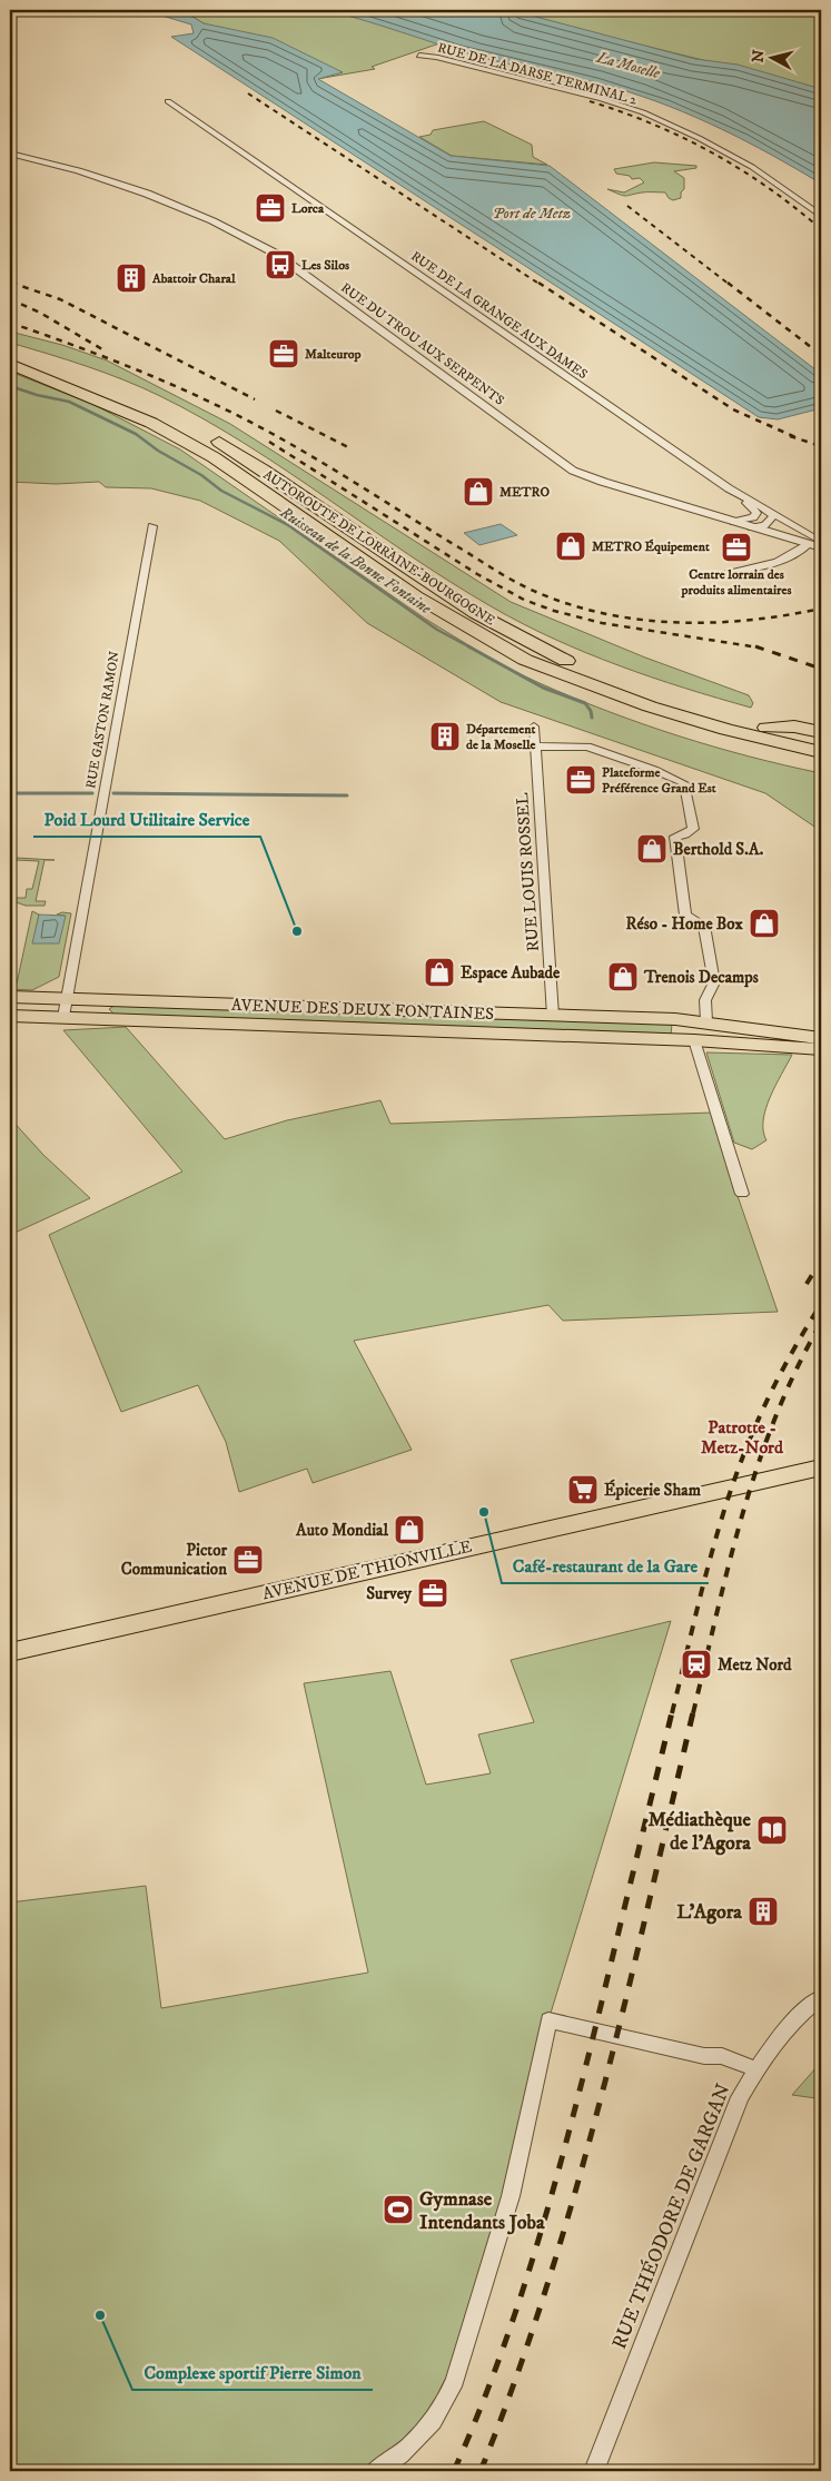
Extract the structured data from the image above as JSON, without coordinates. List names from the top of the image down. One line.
{"streets":{"highway":["AUTOROUTE DE LORRAINE-BOURGOGNE"],"main road":["AVENUE DES DEUX FONTAINES","AVENUE DE THIONVILLE"],"street":["RUE DE LA DARSE TERMINAL 2","RUE DE LA GRANGE AUX DAMES","RUE DU TROU AUX SERPENTS","RUE GASTON RAMON","RUE LOUIS ROSSEL","RUE THÉODORE DE GARGAN"]},"crossings":[["RUE GASTON RAMON","AVENUE DES DEUX FONTAINES"],["RUE LOUIS ROSSEL","AVENUE DES DEUX FONTAINES"]],"districts":["Patrotte - Metz-Nord"],"water":["La Moselle","Port de Metz","Ruisseau de la Bonne Fontaine"],"places":{"office":["Lorca","Malteurop","Centre lorrain des produits alimentaires","Plateforme Préférence Grand Est","Pictor Communication","Survey"],"bus stop":["Les Silos"],"building":["Abattoir Charal","Département de la Moselle","L'Agora"],"shop":["METRO","METRO Équipement","Berthold S.A.","Réso - Home Box","Espace Aubade","Trenois Decamps","Auto Mondial"],"other":["Poid Lourd Utilitaire Service","Café-restaurant de la Gare","Complexe sportif Pierre Simon"],"supermarket":["Épicerie Sham"],"station":["Metz Nord"],"library":["Médiathèque de l'Agora"],"sports":["Gymnase Intendants Joba"]},"north":"left"}
